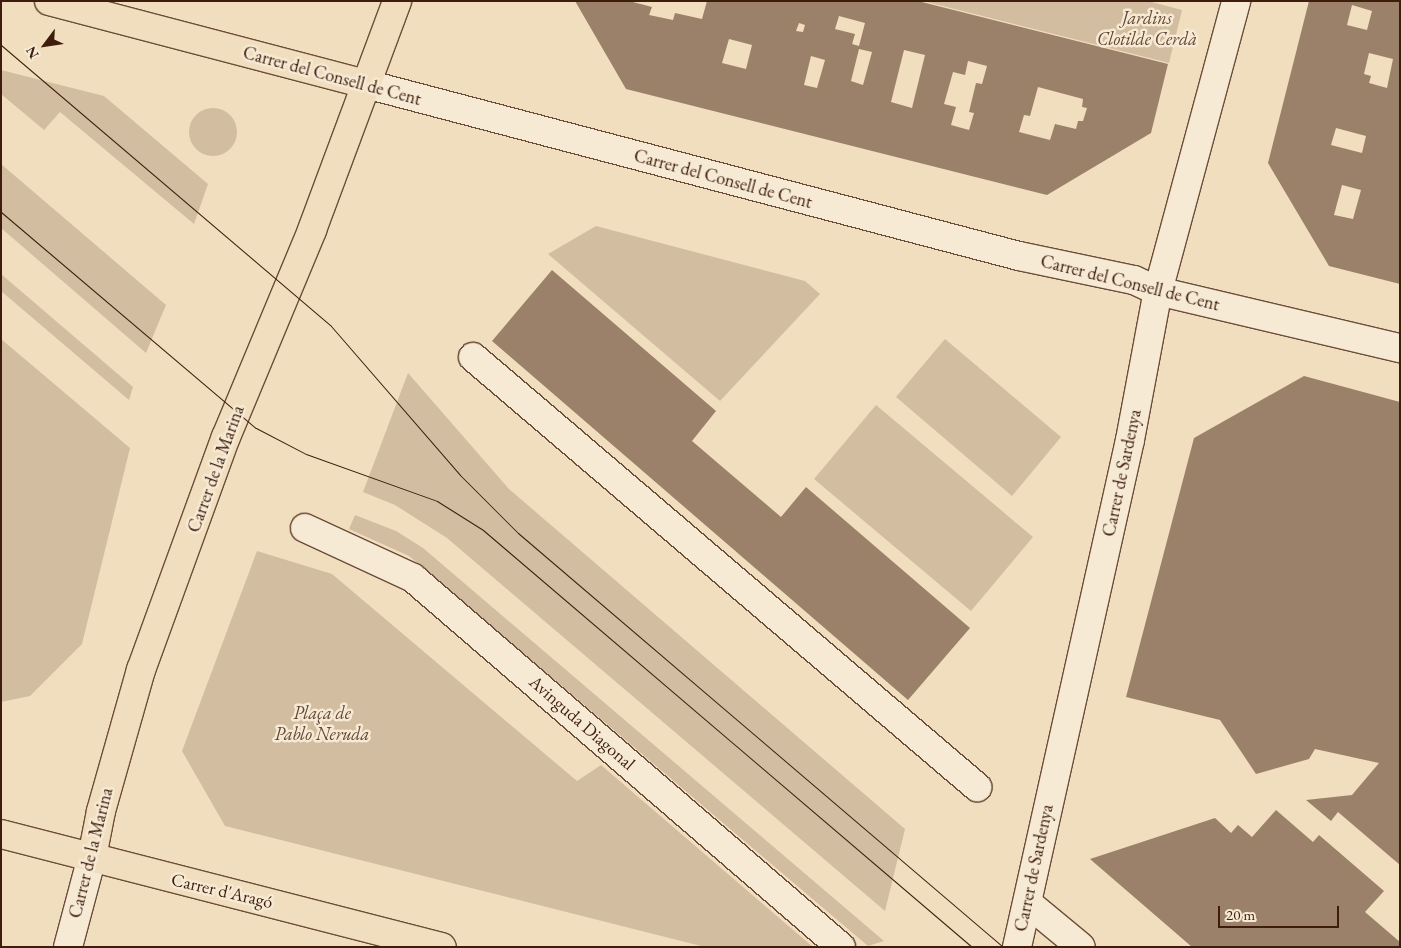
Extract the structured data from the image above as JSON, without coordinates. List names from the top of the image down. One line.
{"streets":{"main road":["Carrer del Consell de Cent","Carrer de la Marina","Carrer d'Aragó"],"street":["Carrer de Sardenya","Avinguda Diagonal"]},"crossings":[["Carrer del Consell de Cent","Carrer de la Marina"],["Carrer del Consell de Cent","Carrer de Sardenya"],["Carrer de la Marina","Carrer d'Aragó"]],"parks":["Jardins Clotilde Cerdà","Plaça de Pablo Neruda"],"scale_bar":"20 m","north":"bottom left"}
